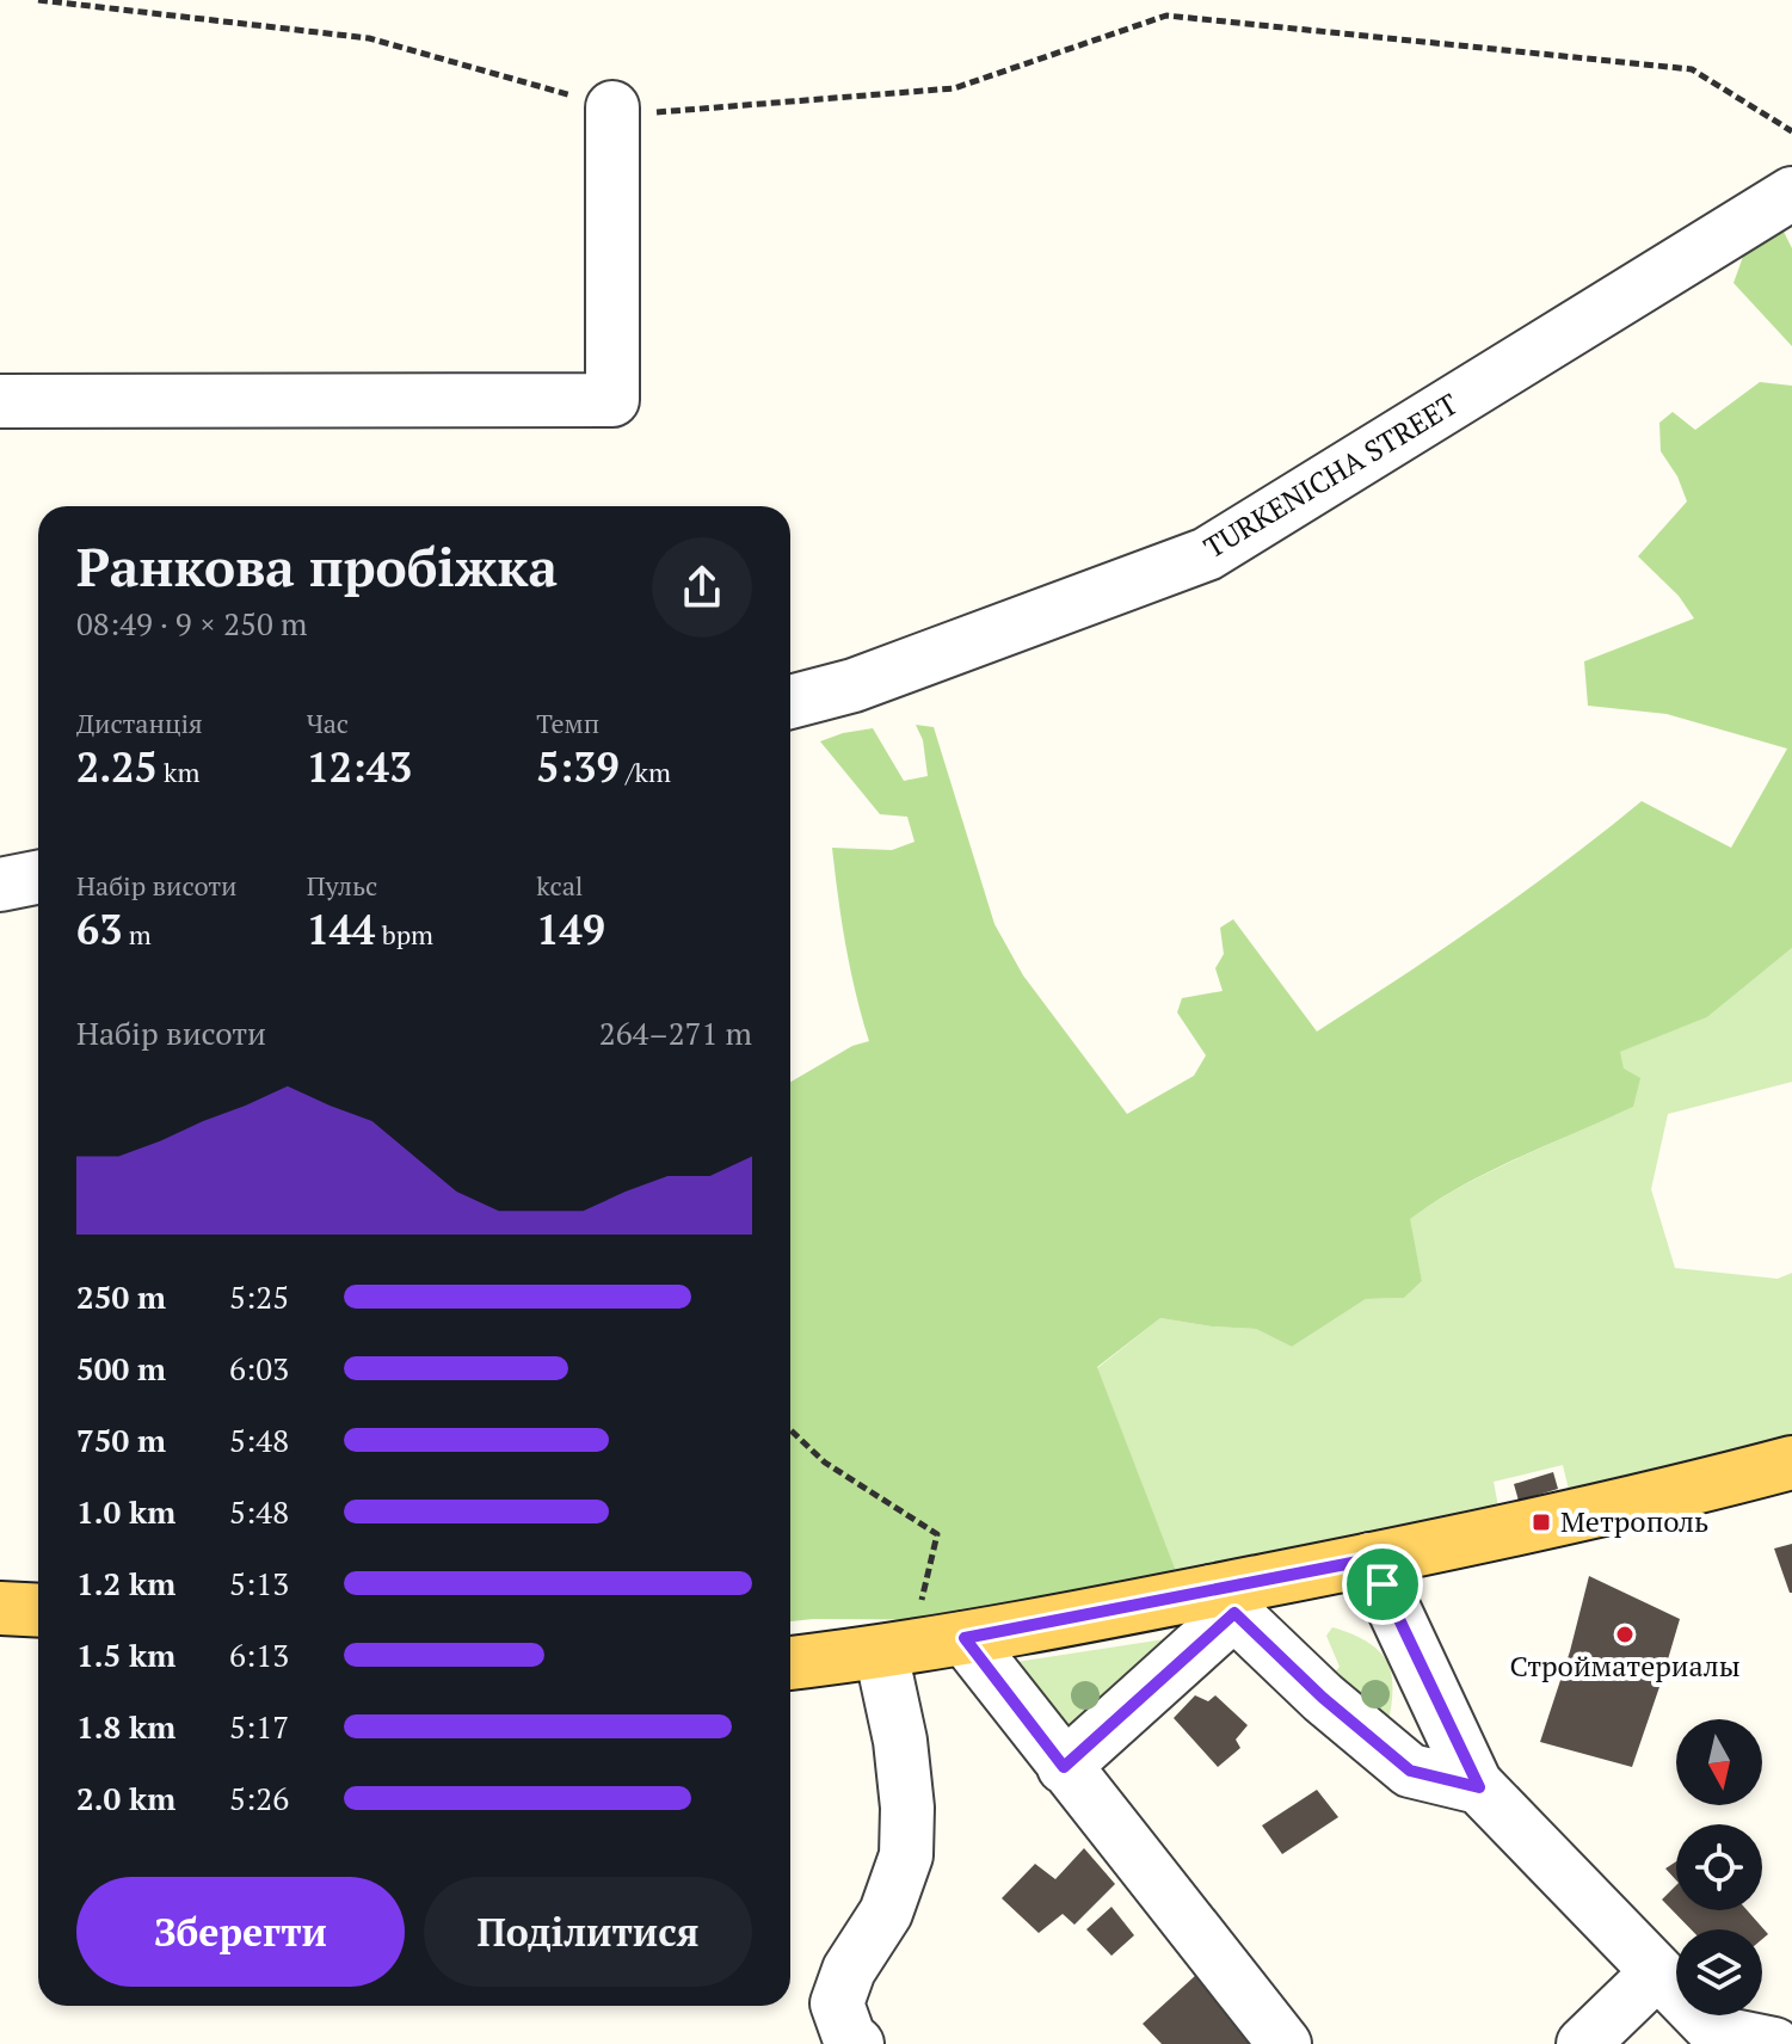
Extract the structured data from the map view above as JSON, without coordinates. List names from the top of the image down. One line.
{"streets":{"street":["TURKENICHA STREET"]},"places":{"transit":["Метрополь"],"other":["Стройматериалы"]},"north":"bottom","page":{"heading":["Ранкова пробіжка","08:49 · 9 × 250 m"],"stats":[["Дистанція","2.25 km"],["Час","12:43"],["Темп","5:39 /km"],["Набір висоти","63 m"],["Пульс","144 bpm"],["kcal","149"]],"chart":["Набір висоти","264–271 m"],"list":[{"name":"250 m","note":"5:25"},{"name":"500 m","note":"6:03"},{"name":"750 m","note":"5:48"},{"name":"1.0 km","note":"5:48"},{"name":"1.2 km","note":"5:13"},{"name":"1.5 km","note":"6:13"},{"name":"1.8 km","note":"5:17"},{"name":"2.0 km","note":"5:26"}],"buttons":["Зберегти","Поділитися"]}}
